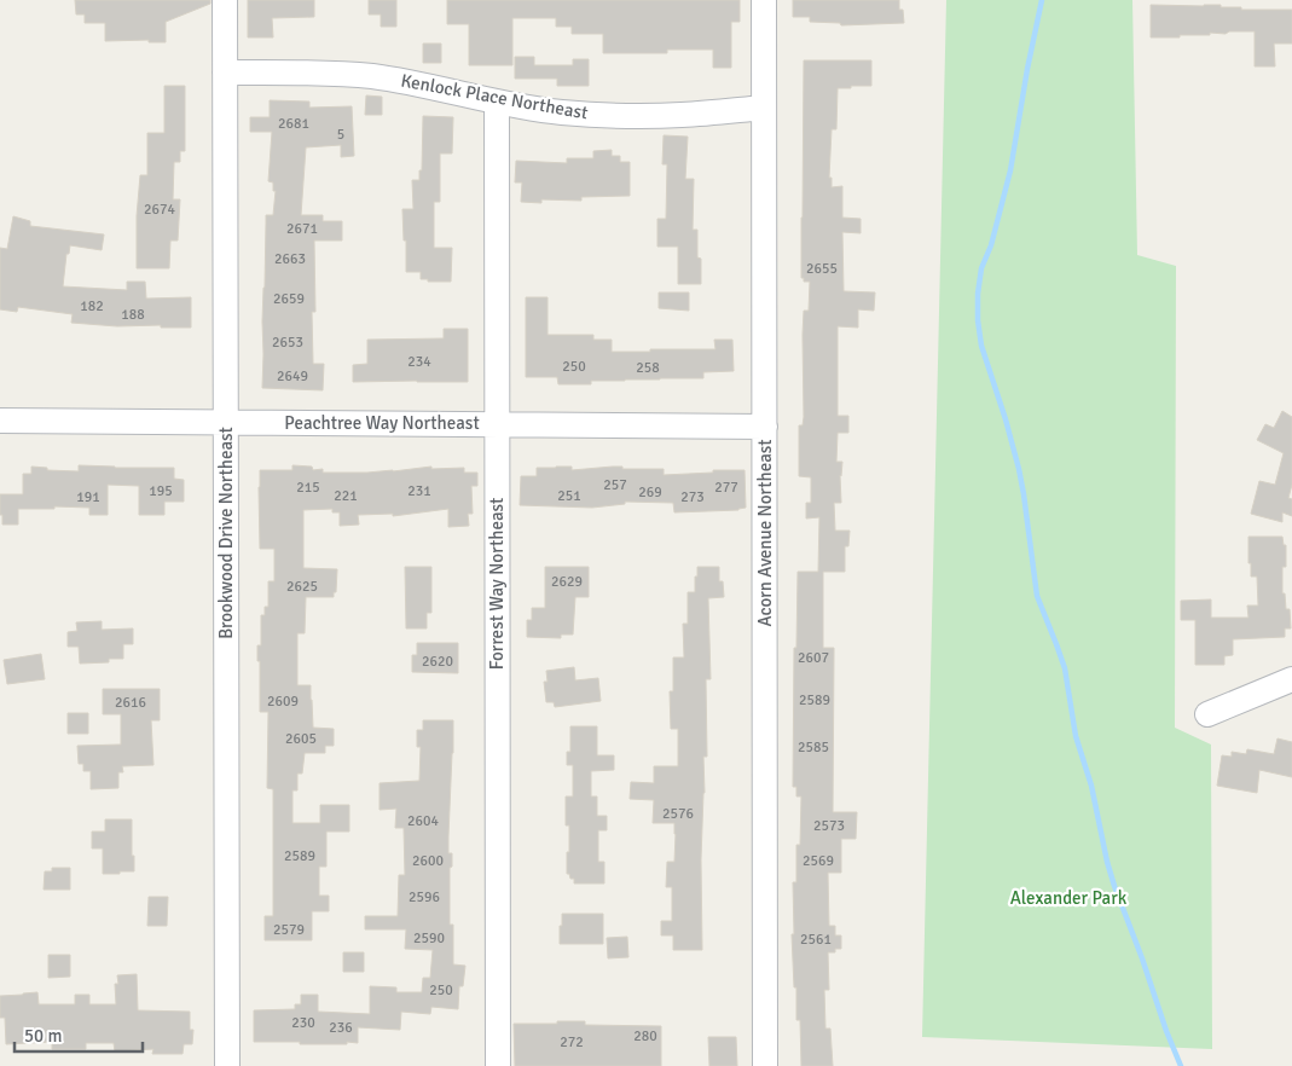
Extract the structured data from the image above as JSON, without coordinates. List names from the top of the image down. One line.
{"streets":{"street":["Kenlock Place Northeast","Peachtree Way Northeast","Brookwood Drive Northeast","Acorn Avenue Northeast","Forrest Way Northeast"]},"crossings":[["Kenlock Place Northeast","Brookwood Drive Northeast"],["Kenlock Place Northeast","Acorn Avenue Northeast"],["Kenlock Place Northeast","Forrest Way Northeast"],["Peachtree Way Northeast","Brookwood Drive Northeast"],["Peachtree Way Northeast","Acorn Avenue Northeast"],["Peachtree Way Northeast","Forrest Way Northeast"]],"parks":["Alexander Park"],"house_numbers":["2681","5","2674","2671","2663","2655","2659","182","188","2653","234","250","258","2649","257","215","277","195","231","269","221","251","191","273","2629","2625","2607","2620","2589","2609","2616","2605","2585","2576","2604","2573","2589","2600","2569","2596","2579","2590","2561","250","230","236","280","272"],"scale_bar":"50 m"}
